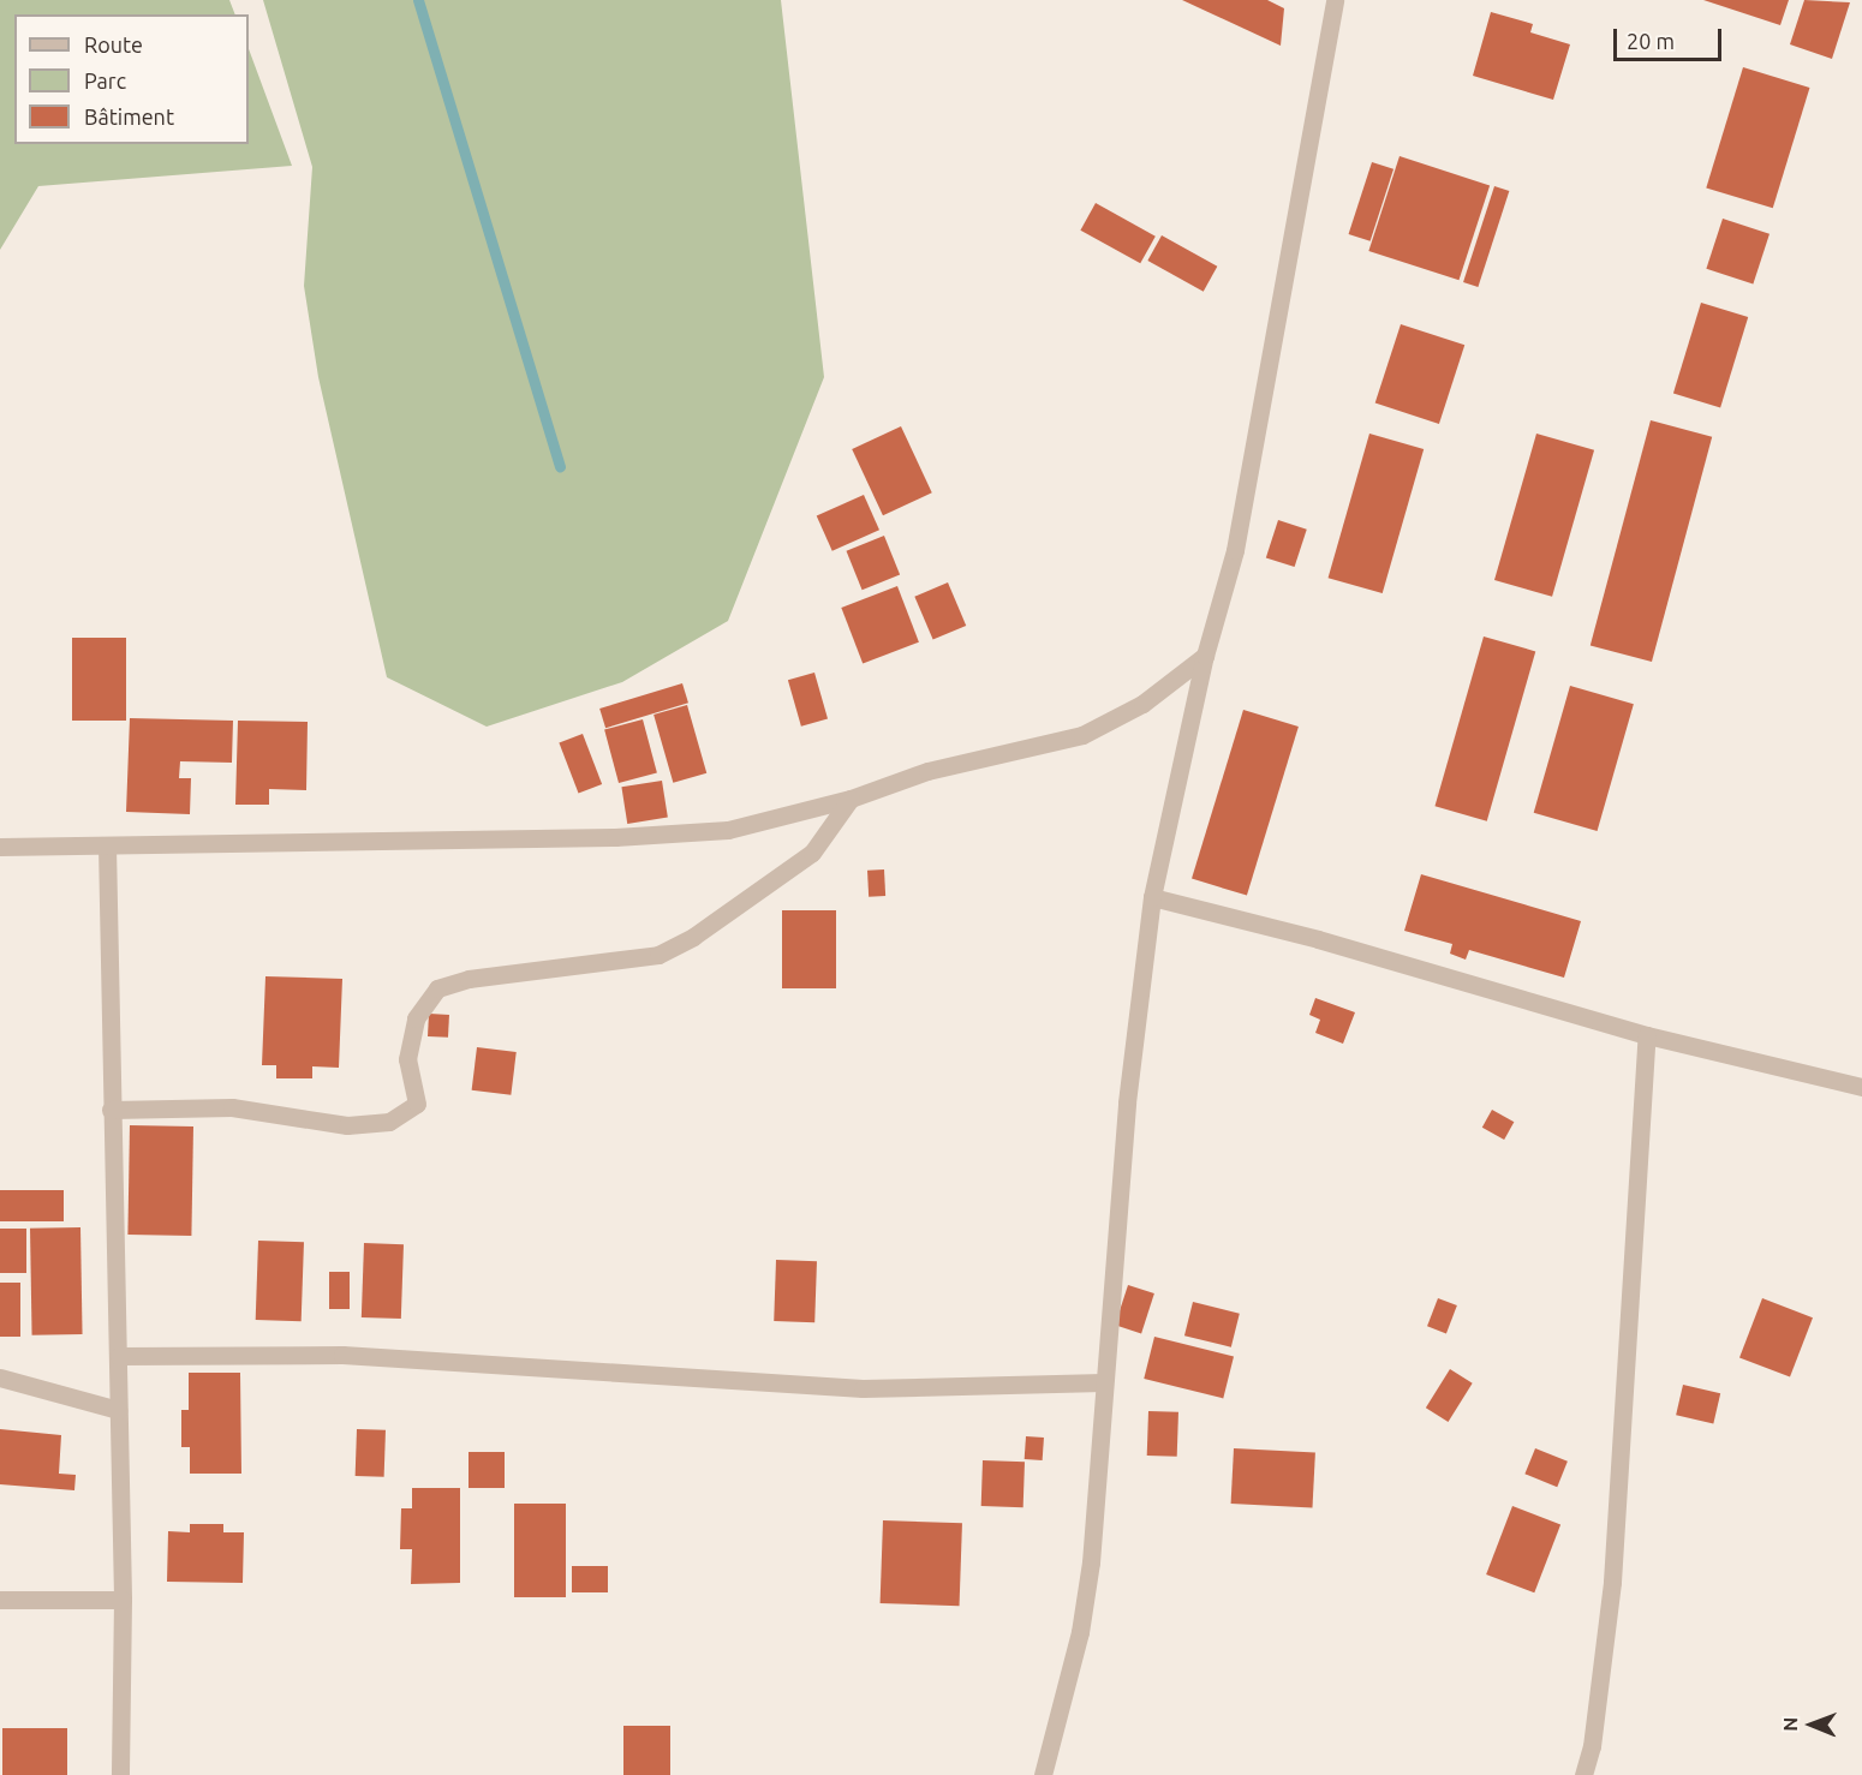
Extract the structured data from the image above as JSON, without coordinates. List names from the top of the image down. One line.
{"legend":["Route","Parc","Bâtiment"],"scale_bar":"20 m","north":"left"}
